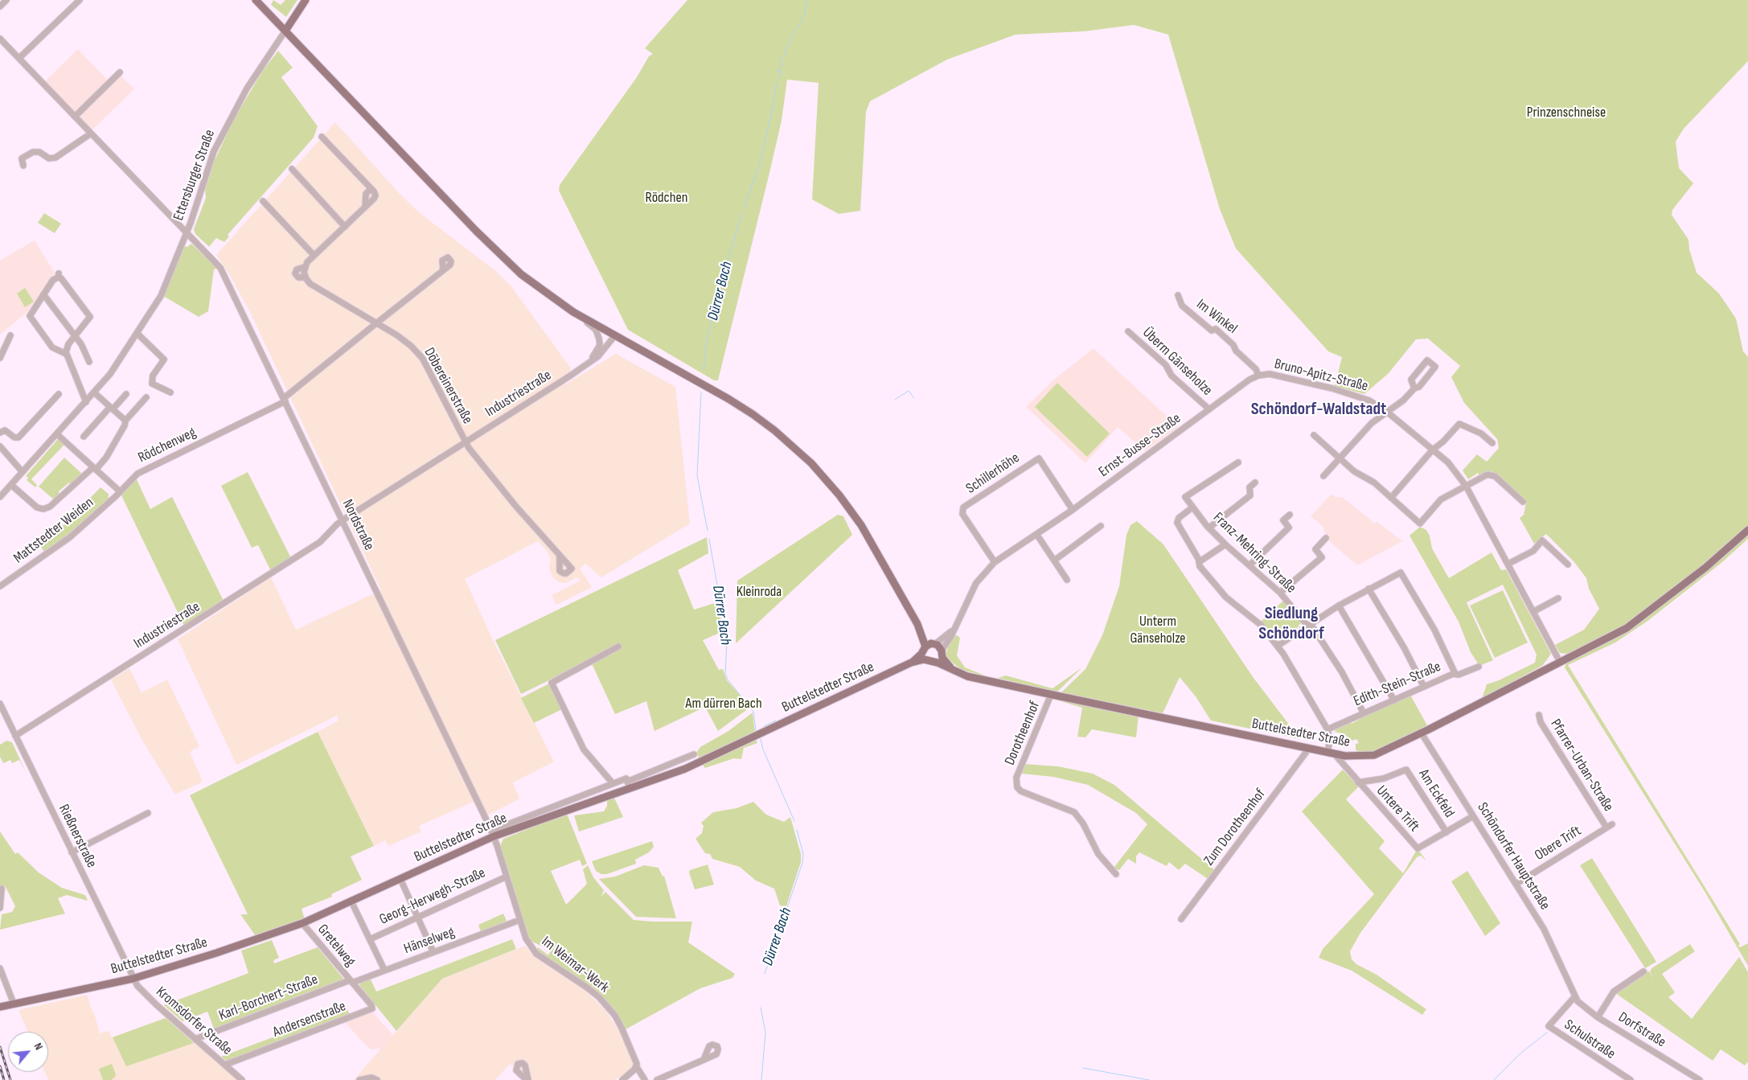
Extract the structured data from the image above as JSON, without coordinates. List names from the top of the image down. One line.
{"streets":{"main road":["Buttelstedter Straße"],"street":["Ettersburger Straße","Im Winkel","Überm Gänseholze","Bruno-Apitz-Straße","Döbereinerstraße","Industriestraße","Rödchenweg","Ernst-Busse-Straße","Schillerhöhe","Nordstraße","Mattstedter Weiden","Franz-Mehring-Straße","Edith-Stein-Straße","Dorotheenhof","Pfarrer-Urban-Straße","Am Eckfeld","Untere Trift","Zum Dorotheenhof","Rießnerstraße","Obere Trift","Schöndorfer Hauptstraße","Georg-Herwegh-Straße","Hänselweg","Gretelweg","Im Weimar-Werk","Karl-Borchert-Straße","Andersenstraße","Kromsdorfer Straße","Dorfstraße","Schulstraße"]},"crossings":[["Ettersburger Straße","Nordstraße"],["Im Winkel","Bruno-Apitz-Straße"],["Im Winkel","Ernst-Busse-Straße"],["Überm Gänseholze","Ernst-Busse-Straße"],["Bruno-Apitz-Straße","Ernst-Busse-Straße"],["Bruno-Apitz-Straße","Buttelstedter Straße"],["Döbereinerstraße","Industriestraße"],["Döbereinerstraße","Rödchenweg"],["Industriestraße","Nordstraße"],["Industriestraße","Rießnerstraße"],["Rödchenweg","Nordstraße"],["Rödchenweg","Mattstedter Weiden"],["Ernst-Busse-Straße","Schillerhöhe"],["Nordstraße","Buttelstedter Straße"],["Nordstraße","Im Weimar-Werk"],["Franz-Mehring-Straße","Edith-Stein-Straße"],["Buttelstedter Straße","Dorotheenhof"],["Buttelstedter Straße","Untere Trift"],["Buttelstedter Straße","Zum Dorotheenhof"],["Buttelstedter Straße","Rießnerstraße"],["Buttelstedter Straße","Schöndorfer Hauptstraße"],["Buttelstedter Straße","Gretelweg"],["Buttelstedter Straße","Im Weimar-Werk"],["Buttelstedter Straße","Kromsdorfer Straße"],["Pfarrer-Urban-Straße","Obere Trift"],["Am Eckfeld","Untere Trift"],["Untere Trift","Schöndorfer Hauptstraße"],["Rießnerstraße","Kromsdorfer Straße"],["Obere Trift","Schöndorfer Hauptstraße"],["Schöndorfer Hauptstraße","Dorfstraße"],["Schöndorfer Hauptstraße","Schulstraße"],["Georg-Herwegh-Straße","Im Weimar-Werk"],["Hänselweg","Gretelweg"],["Hänselweg","Karl-Borchert-Straße"],["Hänselweg","Andersenstraße"],["Gretelweg","Karl-Borchert-Straße"],["Gretelweg","Andersenstraße"],["Karl-Borchert-Straße","Andersenstraße"],["Karl-Borchert-Straße","Kromsdorfer Straße"],["Andersenstraße","Kromsdorfer Straße"],["Dorfstraße","Schulstraße"]],"districts":["Schöndorf-Waldstadt","Siedlung Schöndorf"],"water":["Dürrer Bach"],"parks":["Prinzenschneise","Rödchen","Kleinroda","Unterm Gänseholze","Am dürren Bach"],"north":"top right"}
